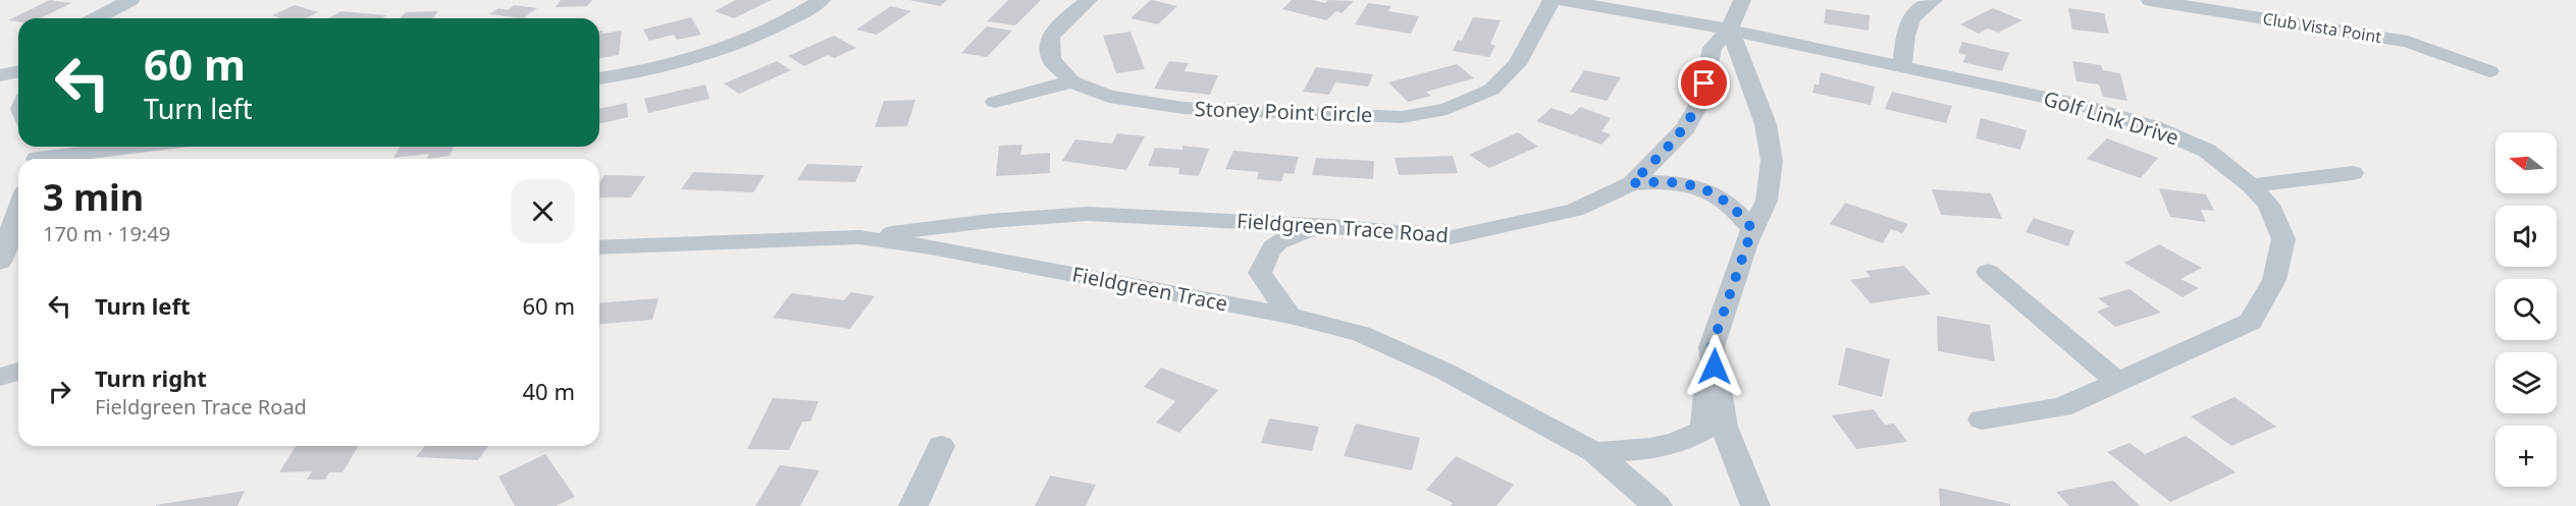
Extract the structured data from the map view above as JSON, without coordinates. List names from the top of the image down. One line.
{"streets":{"street":["Club Vista Point","Stoney Point Circle","Golf Link Drive","Fieldgreen Trace Road","Fieldgreen Trace"]},"crossings":[["Golf Link Drive","Fieldgreen Trace Road"],["Fieldgreen Trace Road","Fieldgreen Trace"]],"north":"left","page":{"turn":["60 m","Turn left"],"map_buttons":"+","heading":["3 min","170 m · 19:49"],"list":[{"name":"Turn left","value":"60 m"},{"name":"Turn right","note":"Fieldgreen Trace Road","value":"40 m"}]}}
